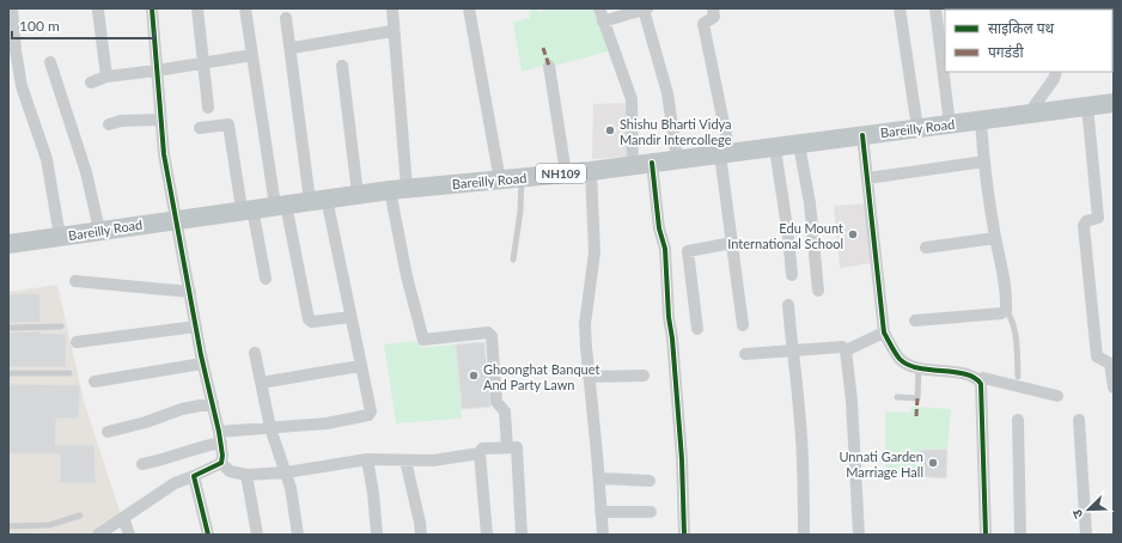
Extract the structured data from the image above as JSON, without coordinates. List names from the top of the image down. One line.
{"streets":{"highway":["Bareilly Road","NH109"]},"places":["Shishu Bharti Vidya Mandir Intercollege","Edu Mount International School","Ghoonghat Banquet And Party Lawn","Unnati Garden Marriage Hall"],"legend":["साइकिल पथ","पगडंडी"],"scale_bar":"100 m","north":"bottom left"}
